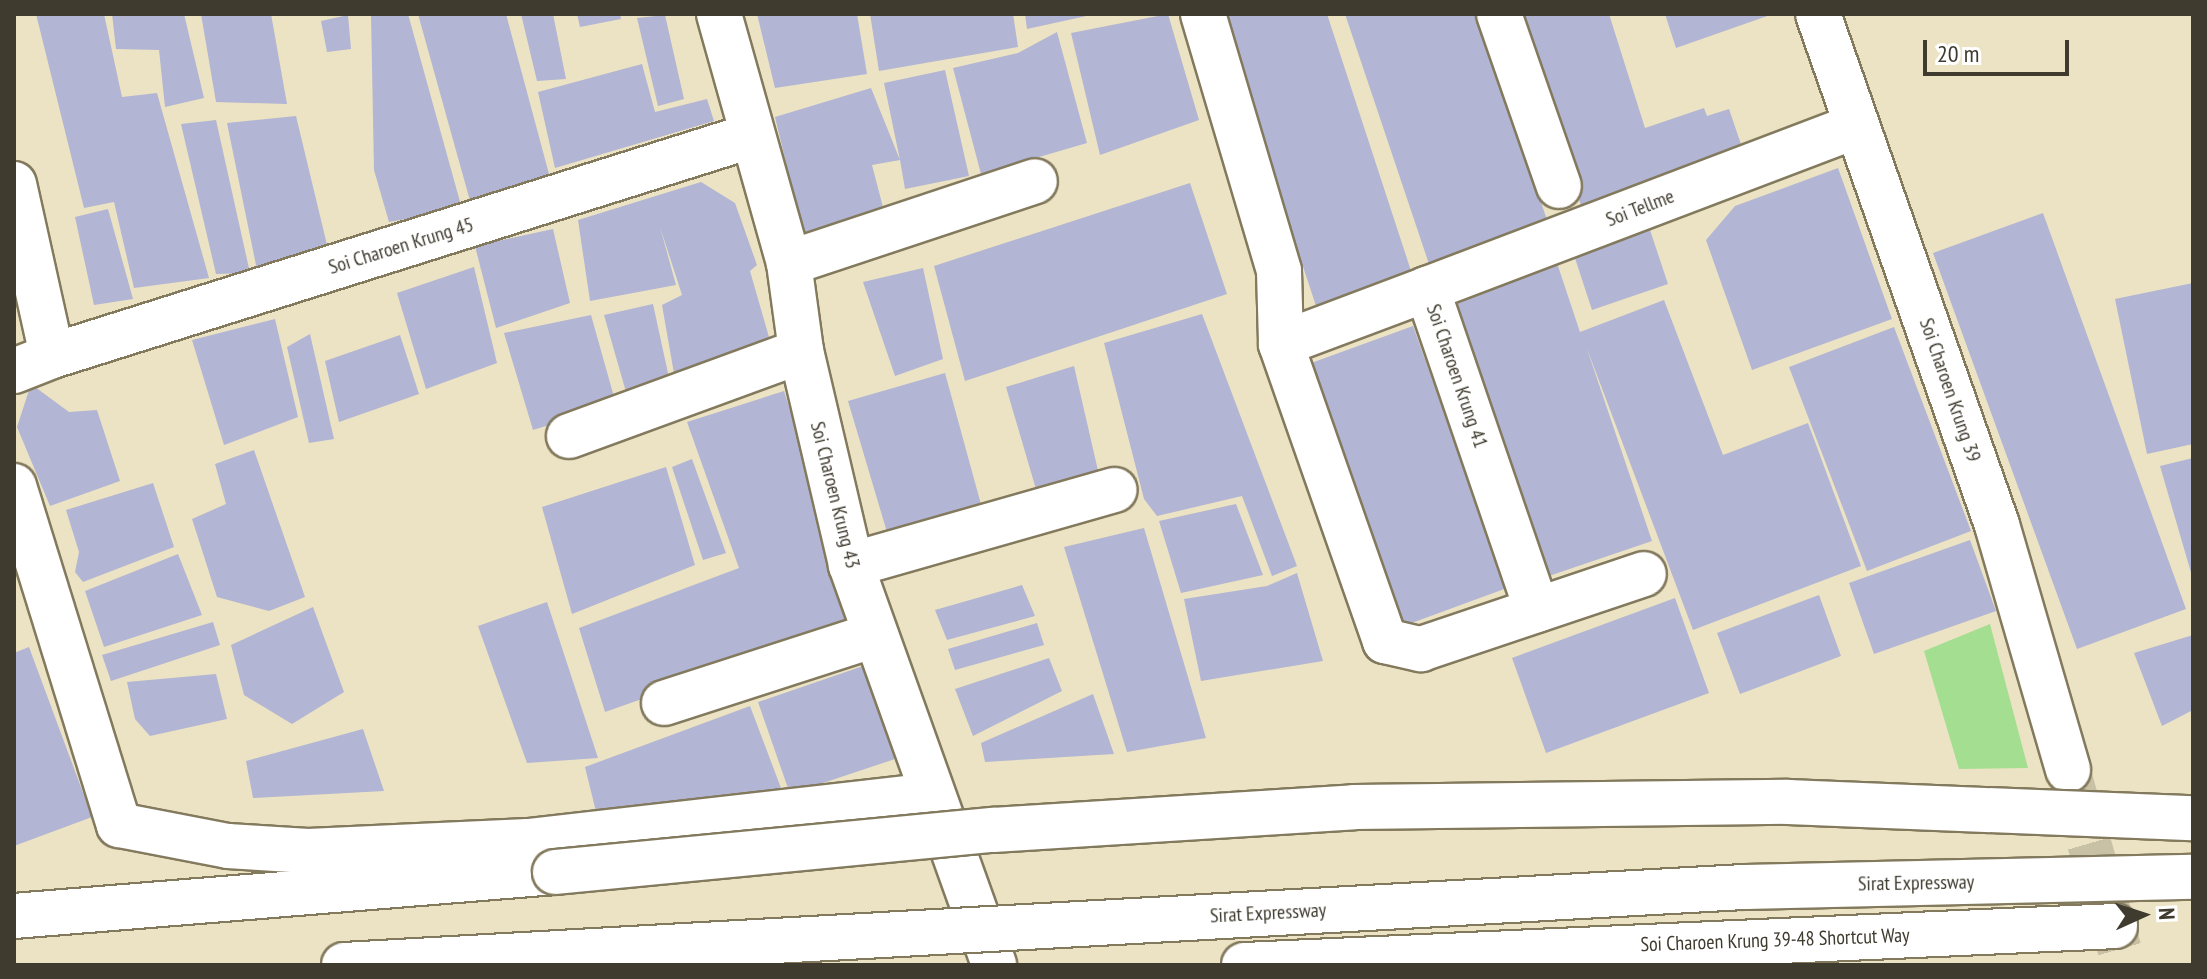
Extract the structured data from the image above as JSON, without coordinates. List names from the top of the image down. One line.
{"streets":{"main road":["Soi Tellme","Soi Charoen Krung 45","Soi Charoen Krung 41","Soi Charoen Krung 39","Soi Charoen Krung 43","Sirat Expressway","Soi Charoen Krung 39-48 Shortcut Way"]},"crossings":[["Soi Tellme","Soi Charoen Krung 41"],["Soi Tellme","Soi Charoen Krung 39"],["Soi Charoen Krung 45","Soi Charoen Krung 43"]],"scale_bar":"20 m","north":"right"}
